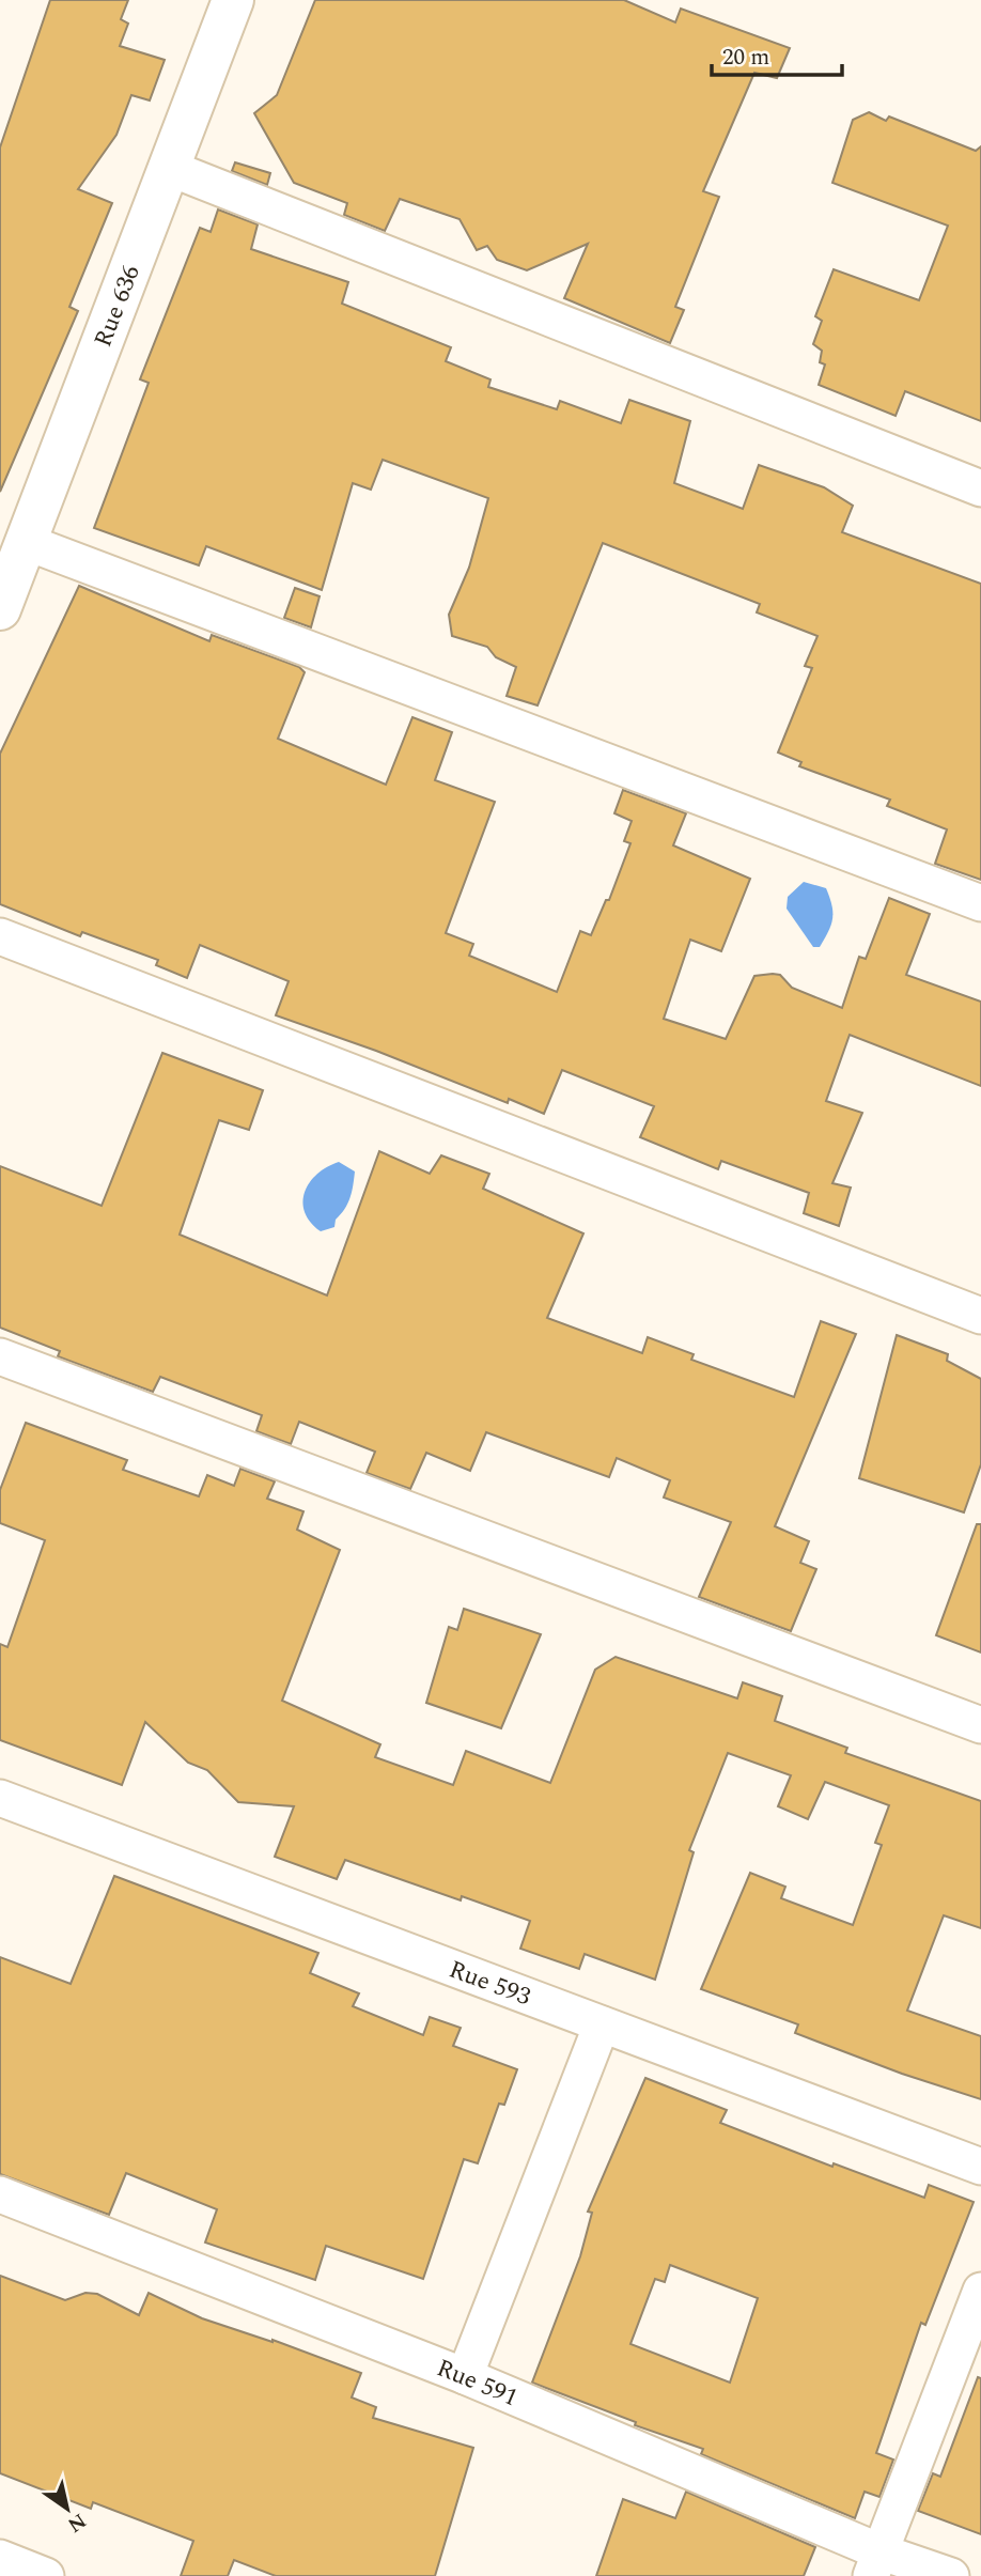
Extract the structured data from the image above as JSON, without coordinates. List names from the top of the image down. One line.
{"streets":{"street":["Rue 636","Rue 593","Rue 591"]},"scale_bar":"20 m","north":"bottom right"}
